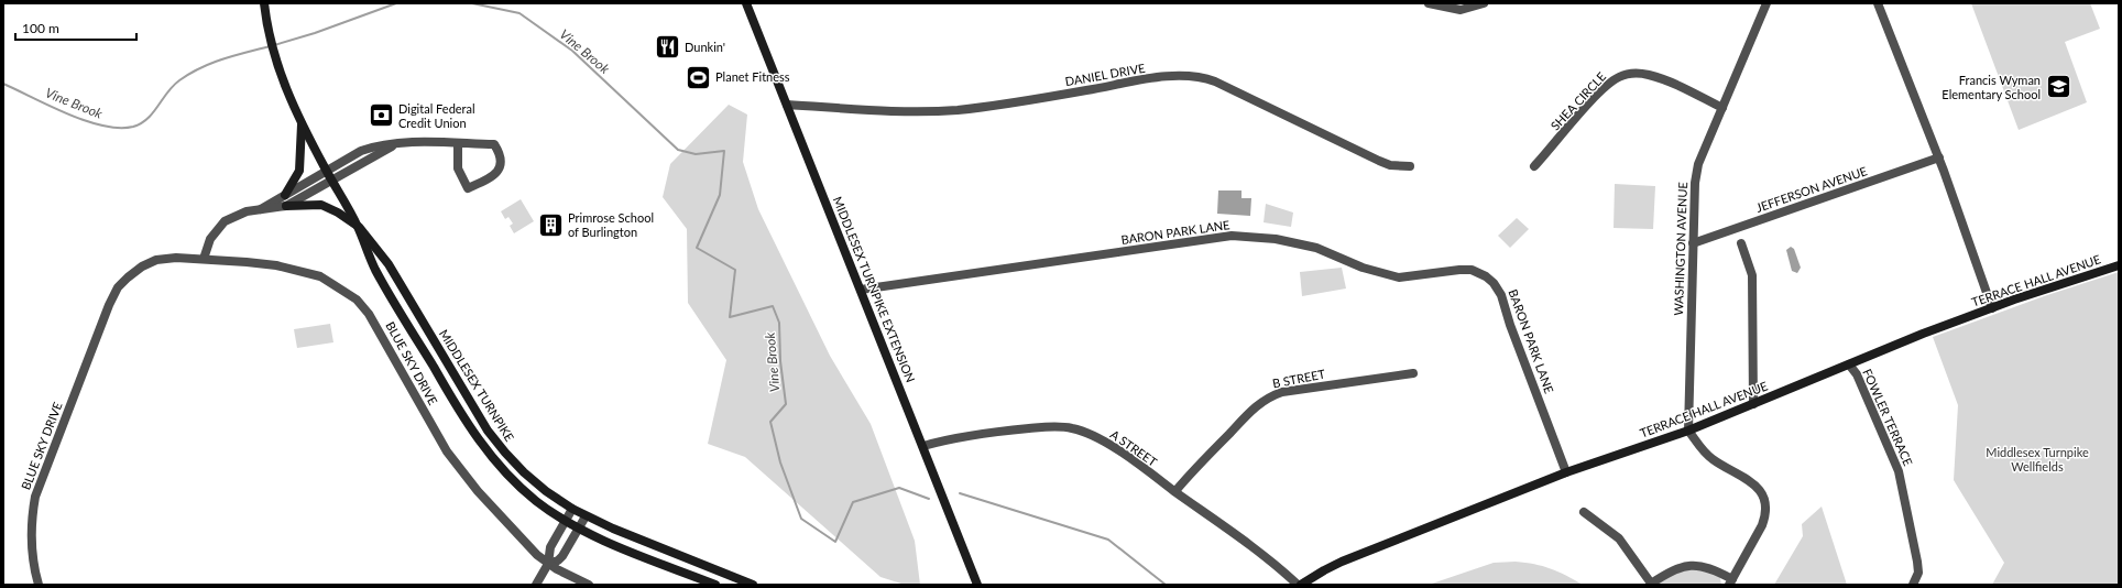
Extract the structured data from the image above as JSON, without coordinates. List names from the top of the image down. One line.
{"streets":{"main road":["TERRACE HALL AVENUE","MIDDLESEX TURNPIKE EXTENSION","MIDDLESEX TURNPIKE"],"street":["DANIEL DRIVE","SHEA CIRCLE","JEFFERSON AVENUE","BARON PARK LANE","WASHINGTON AVENUE","BLUE SKY DRIVE","B STREET","FOWLER TERRACE","A STREET"]},"crossings":[["DANIEL DRIVE","MIDDLESEX TURNPIKE EXTENSION"],["SHEA CIRCLE","WASHINGTON AVENUE"],["JEFFERSON AVENUE","WASHINGTON AVENUE"],["BARON PARK LANE","TERRACE HALL AVENUE"],["BARON PARK LANE","MIDDLESEX TURNPIKE EXTENSION"],["WASHINGTON AVENUE","TERRACE HALL AVENUE"],["TERRACE HALL AVENUE","FOWLER TERRACE"],["MIDDLESEX TURNPIKE EXTENSION","A STREET"],["B STREET","A STREET"]],"water":["Vine Brook"],"parks":["Middlesex Turnpike Wellfields"],"places":{"restaurant":["Dunkin'"],"sports":["Planet Fitness"],"school or university":["Francis Wyman Elementary School"],"bank":["Digital Federal Credit Union"],"building":["Primrose School of Burlington"]},"scale_bar":"100 m"}
